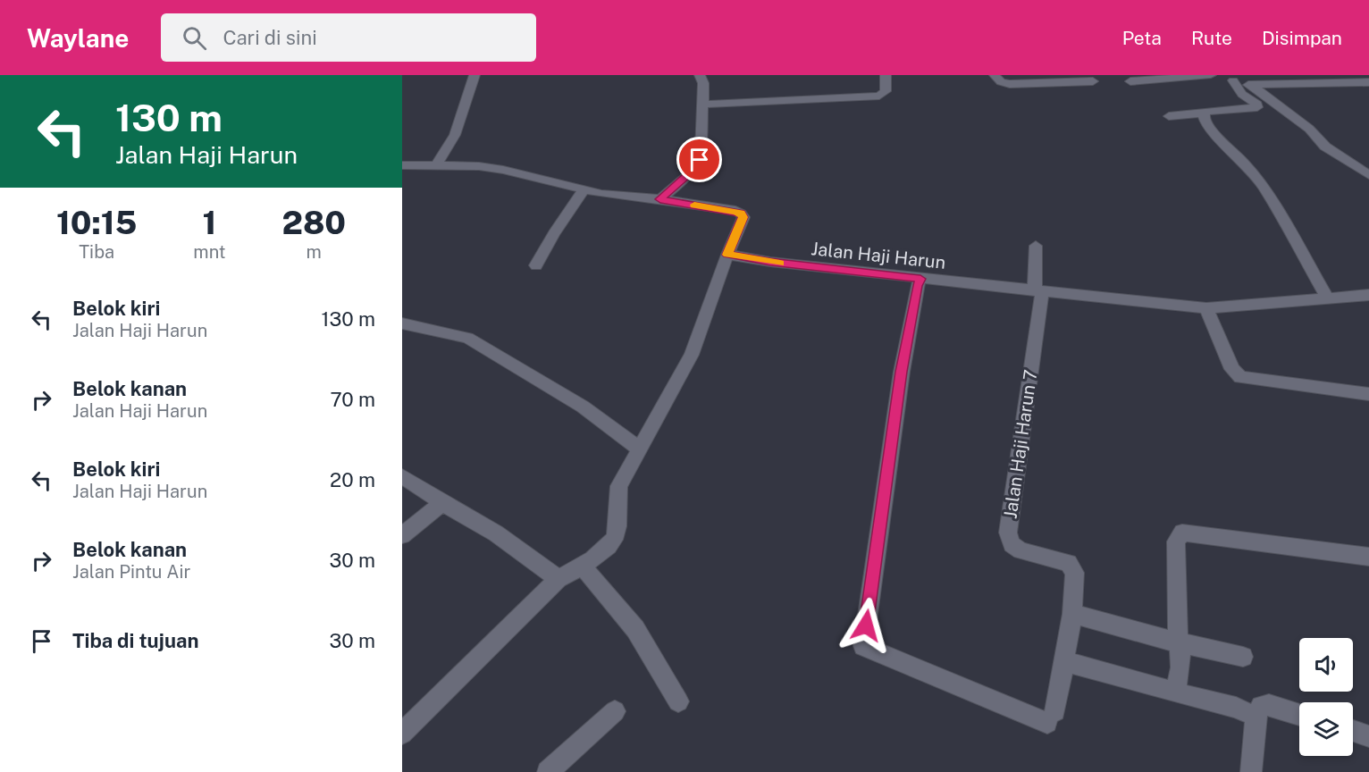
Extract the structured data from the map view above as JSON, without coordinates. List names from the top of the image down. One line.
{"streets":{"street":["Jalan Haji Harun","Jalan Haji Harun 7"]},"crossings":[["Jalan Haji Harun","Jalan Haji Harun 7"]],"page":{"header":"Waylane","search":"Cari di sini","nav":["Peta","Rute","Disimpan"],"turn":["130 m","Jalan Haji Harun"],"eta":["10:15","Tiba","1","mnt","280","m"],"list":[{"name":"Belok kiri","note":"Jalan Haji Harun","value":"130 m"},{"name":"Belok kanan","note":"Jalan Haji Harun","value":"70 m"},{"name":"Belok kiri","note":"Jalan Haji Harun","value":"20 m"},{"name":"Belok kanan","note":"Jalan Pintu Air","value":"30 m"},{"name":"Tiba di tujuan","value":"30 m"}]}}
